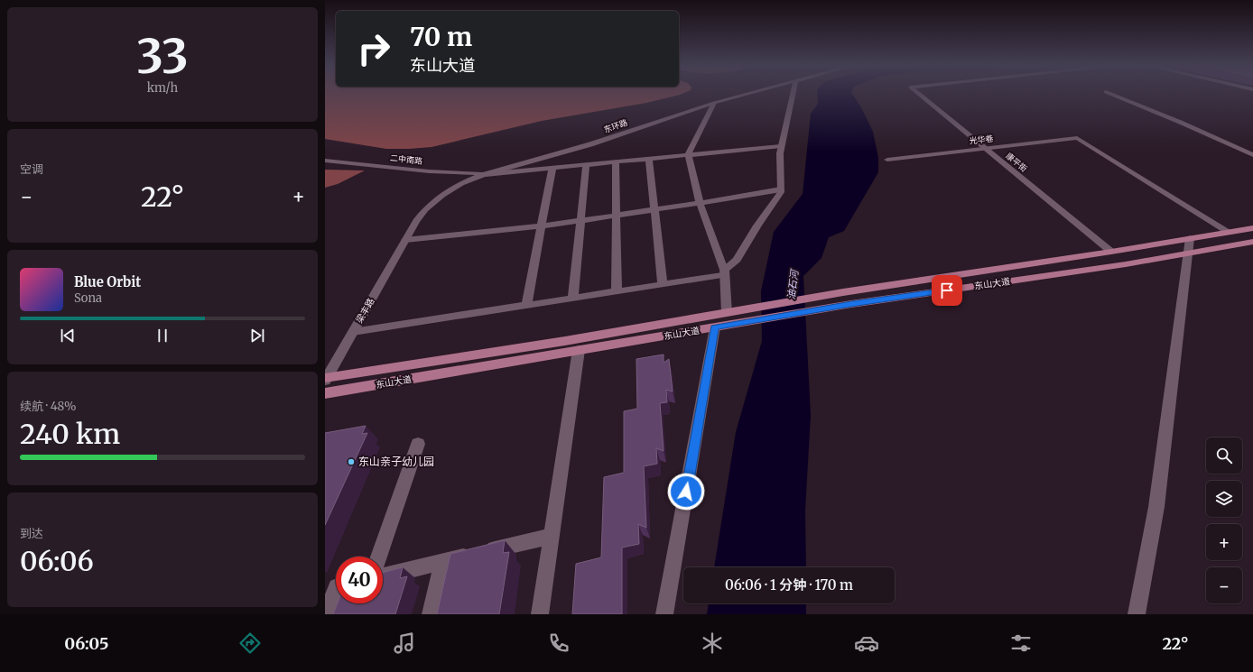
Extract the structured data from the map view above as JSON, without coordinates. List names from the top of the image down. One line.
{"streets":{"main road":["东山大道"],"street":["东环路","光华巷","二中南路","康平街","梁丰路"]},"crossings":[["东环路","二中南路"],["东环路","梁丰路"],["光华巷","康平街"],["光华巷","东山大道"],["康平街","东山大道"],["东山大道","梁丰路"]],"water":["油石河"],"places":["东山亲子幼儿园"],"page":{"tile":[["33","km/h"],"空调",["续航 · 48%","240 km"],["到达","06:06"]],"turn":["70 m","东山大道"],"heat":["−","22°","+"],"song":["Blue Orbit","Sona"],"map_buttons":["+","−"],"limit":"40","trip":"06:06 · 1 分钟 · 170 m","tabs":["06:05","22°"]}}
